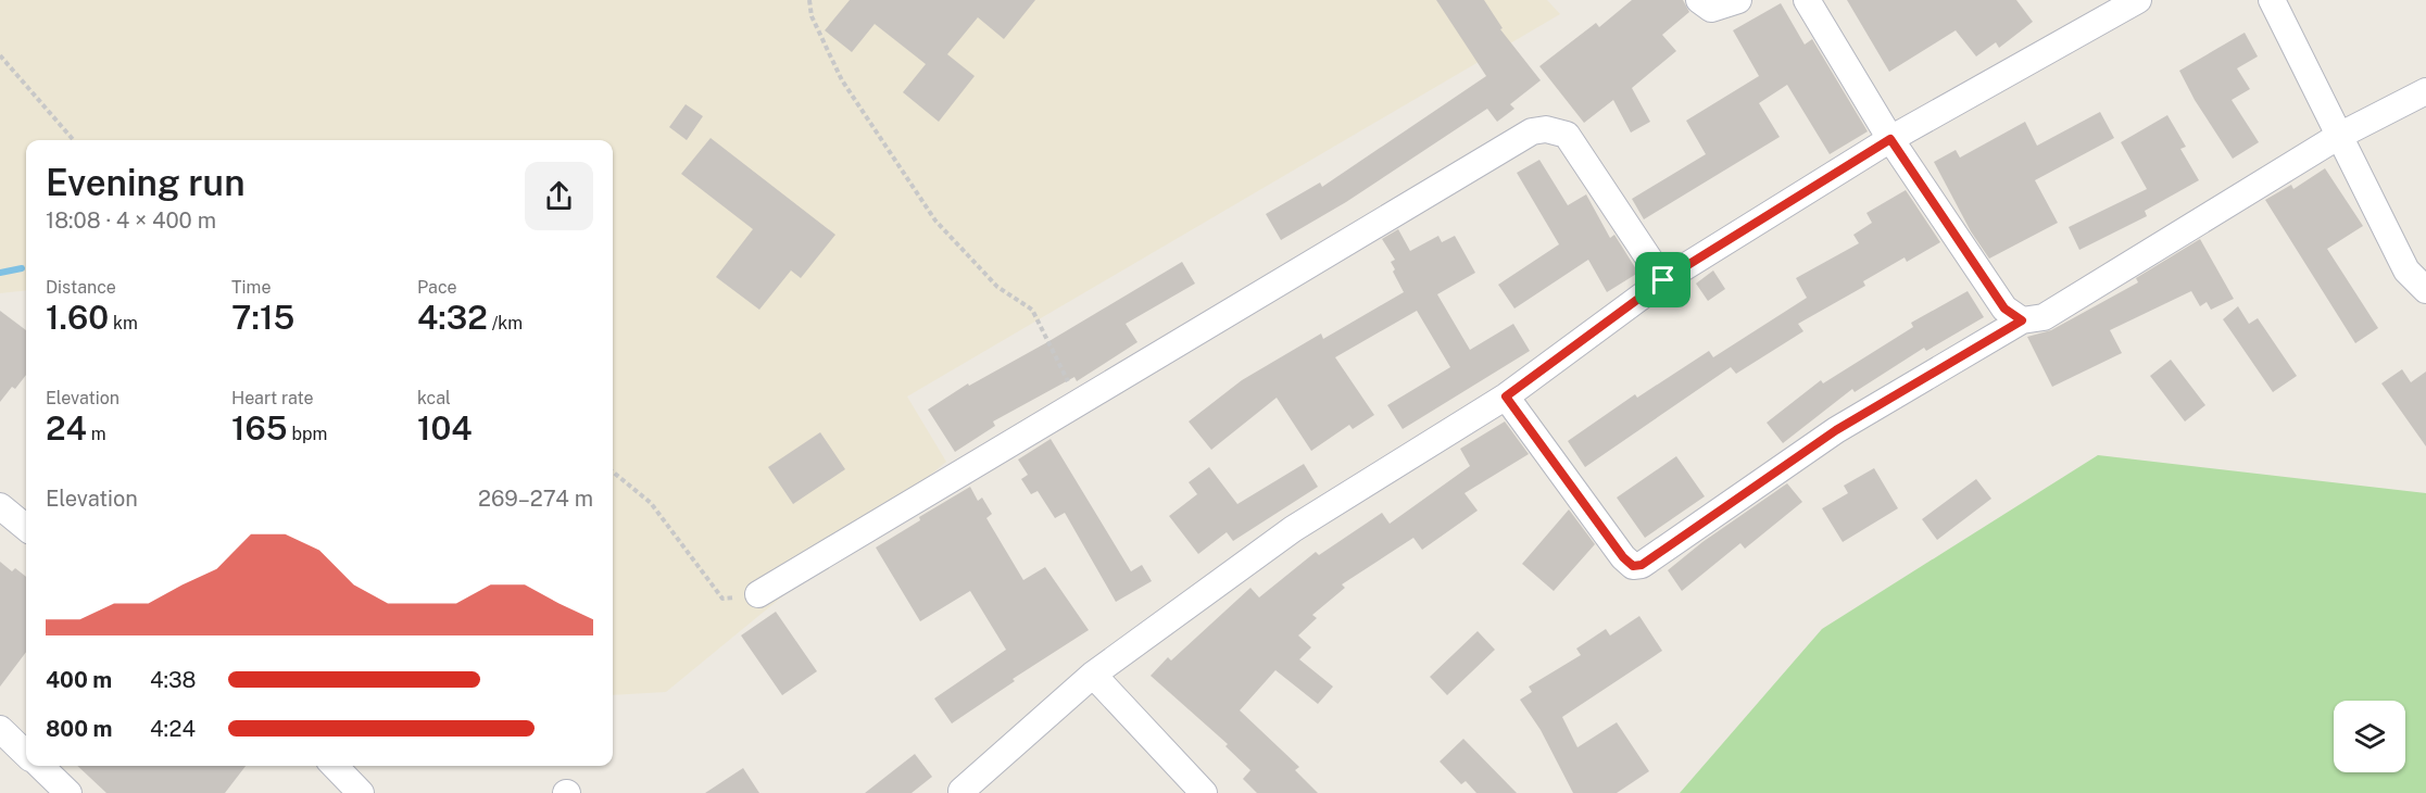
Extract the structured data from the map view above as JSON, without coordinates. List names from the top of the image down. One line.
{"page":{"heading":["Evening run","18:08 · 4 × 400 m"],"stats":[["Distance","1.60 km"],["Time","7:15"],["Pace","4:32 /km"],["Elevation","24 m"],["Heart rate","165 bpm"],["kcal","104"]],"chart":["Elevation","269–274 m"],"list":[{"name":"400 m","note":"4:38"},{"name":"800 m","note":"4:24"}]}}
